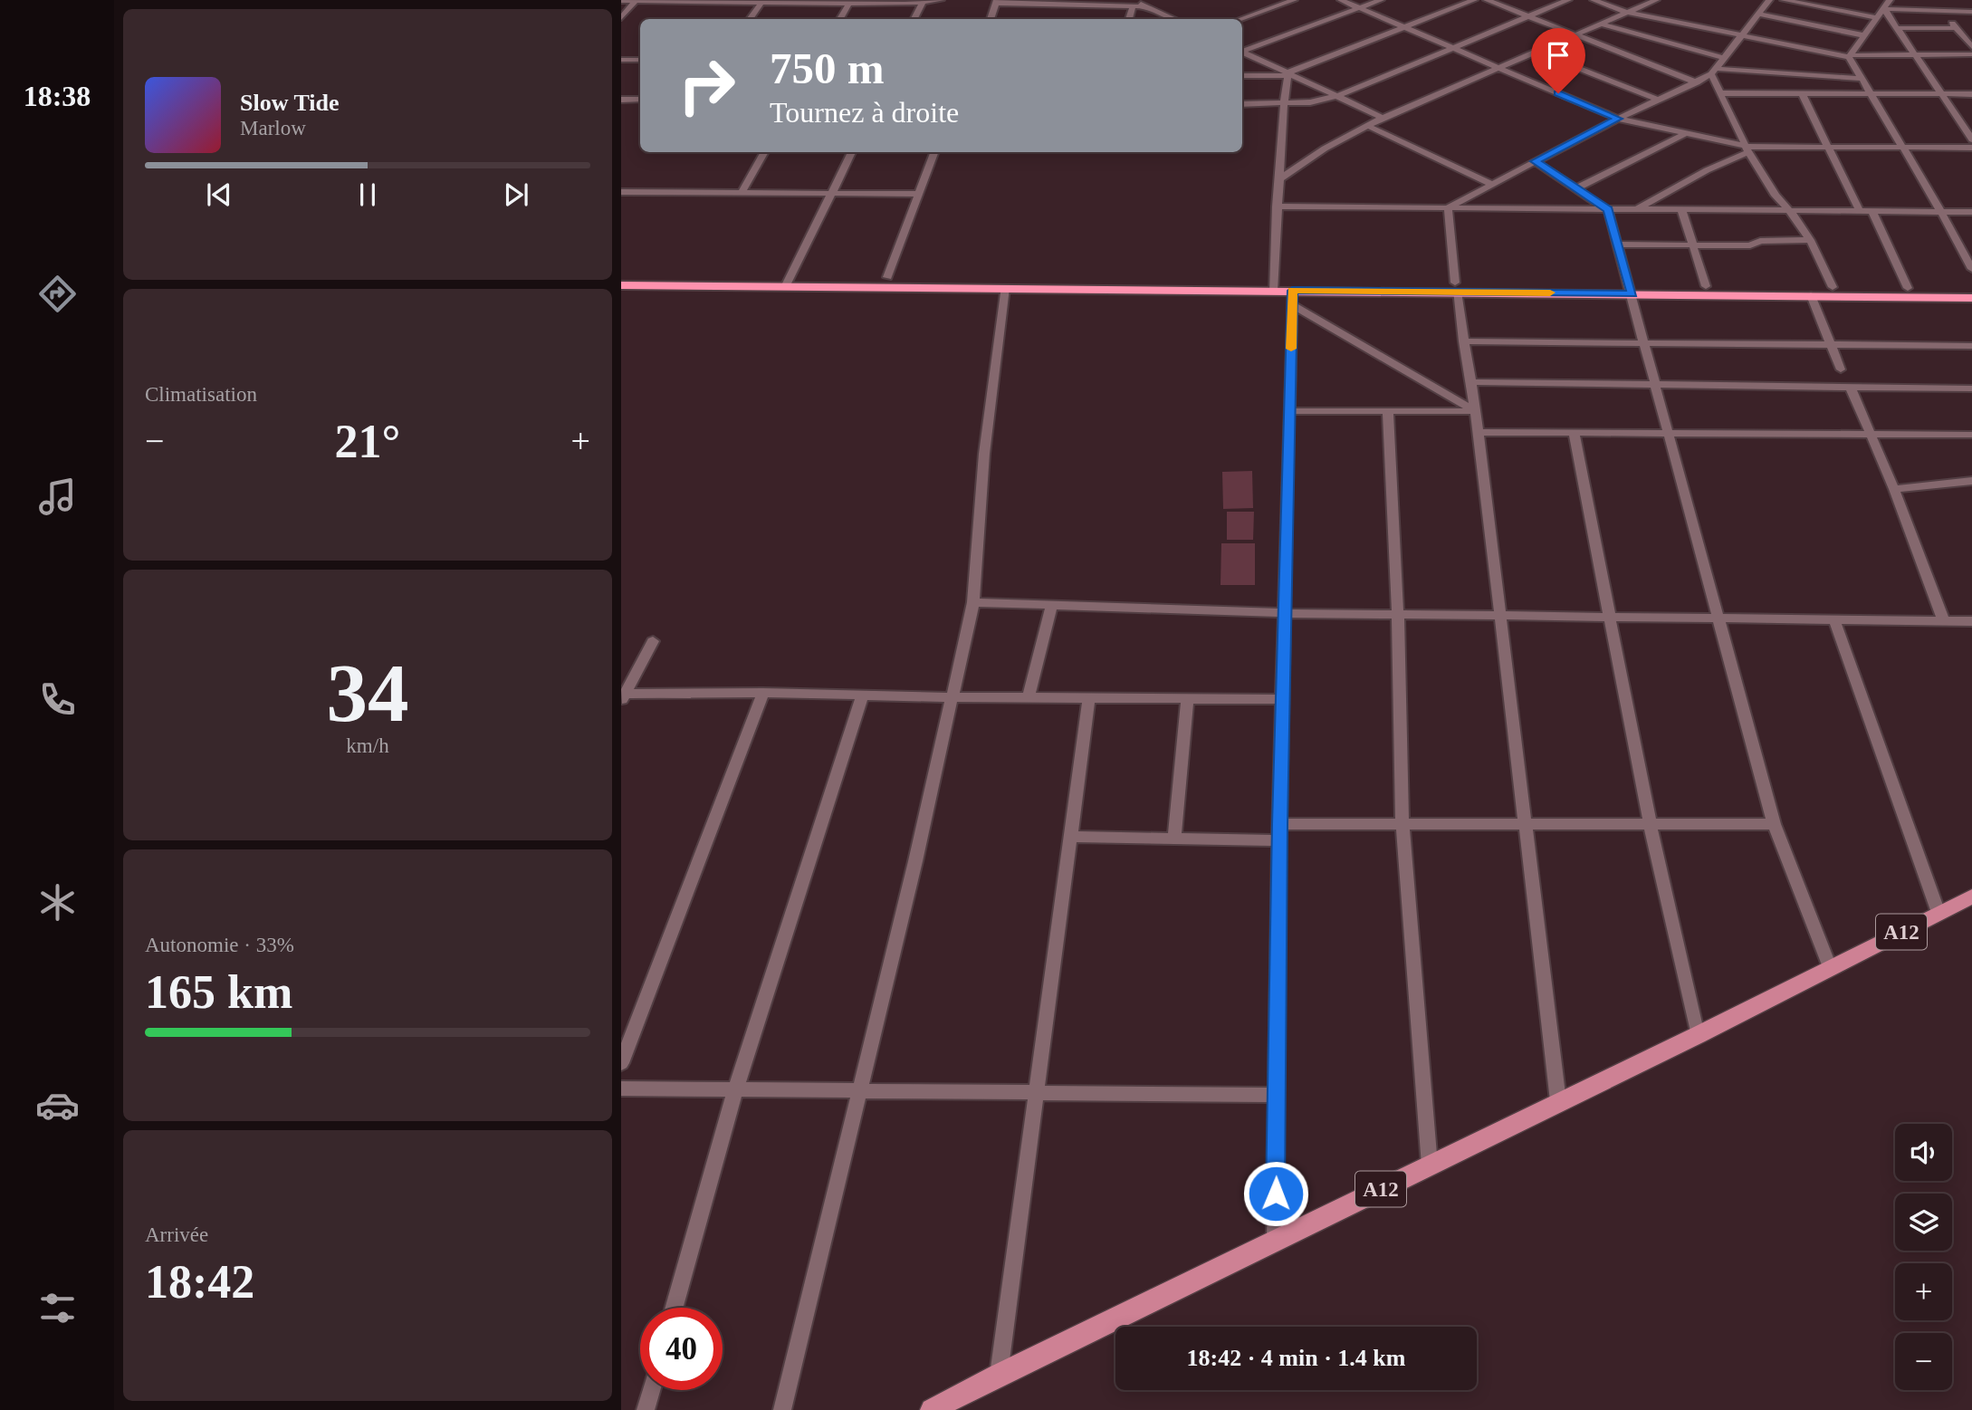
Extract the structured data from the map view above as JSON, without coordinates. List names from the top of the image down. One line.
{"streets":{"main road":["A12"]},"page":{"tabs":"18:38","turn":["750 m","Tournez à droite"],"song":["Slow Tide","Marlow"],"tile":["Climatisation",["34","km/h"],["Autonomie · 33%","165 km"],["Arrivée","18:42"]],"heat":["−","21°","+"],"map_buttons":["+","−"],"limit":"40","trip":"18:42 · 4 min · 1.4 km"}}
